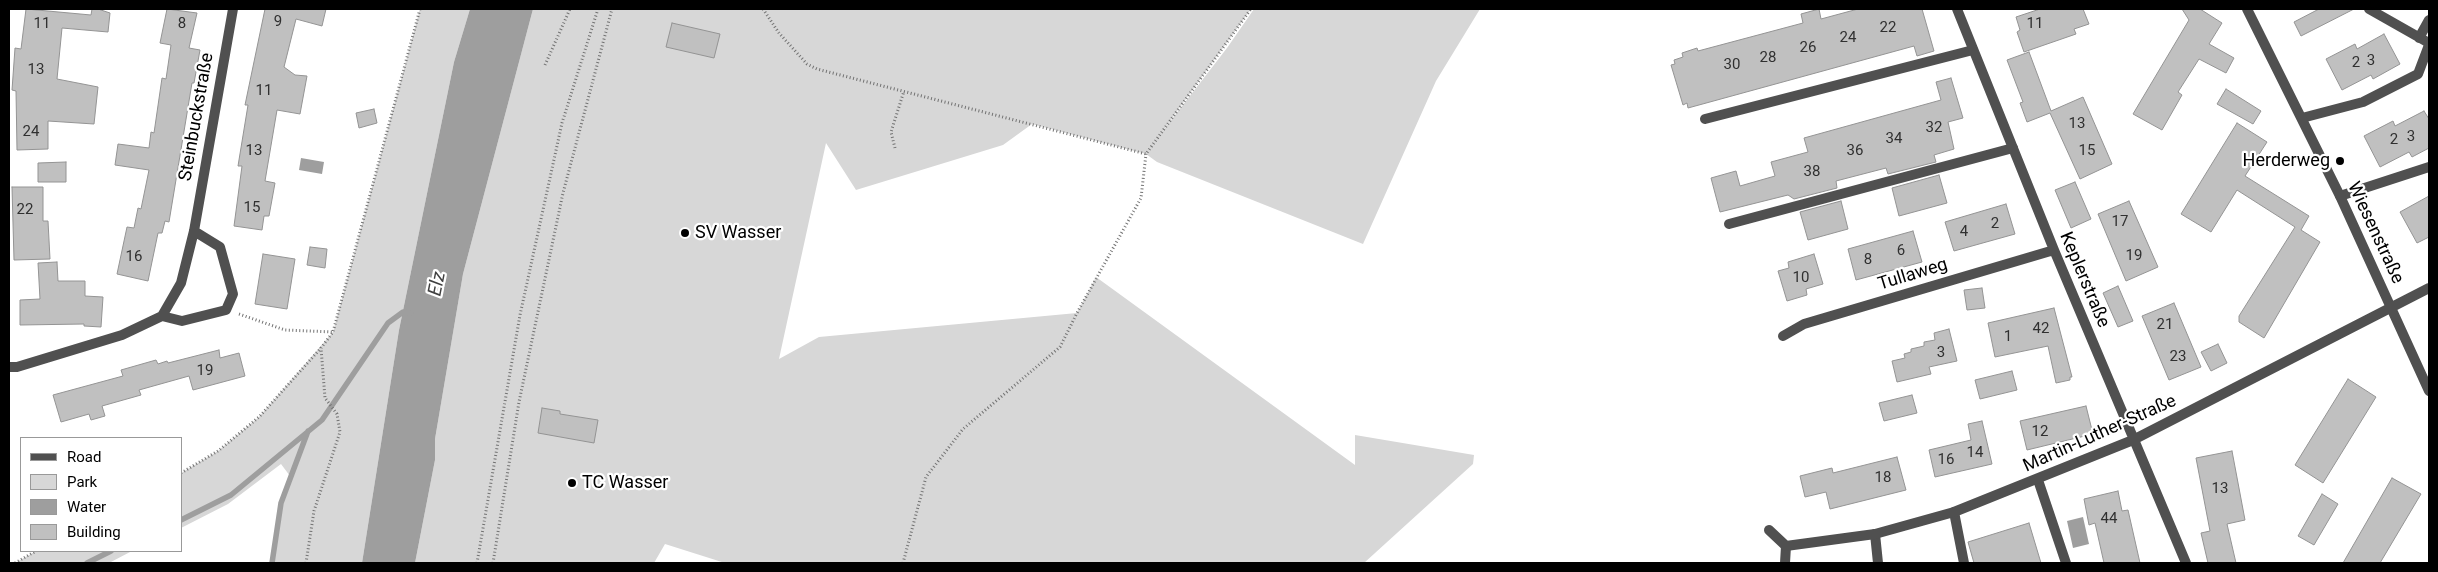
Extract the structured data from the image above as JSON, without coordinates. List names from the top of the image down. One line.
{"streets":{"street":["Steinbuckstraße","Wiesenstraße","Tullaweg","Keplerstraße","Martin-Luther-Straße"]},"crossings":[["Wiesenstraße","Martin-Luther-Straße"],["Tullaweg","Keplerstraße"],["Keplerstraße","Martin-Luther-Straße"]],"water":["Elz"],"places":["Herderweg","SV Wasser","TC Wasser"],"house_numbers":["9","11","8","11","22","24","26","28","3","2","30","13","11","13","32","24","3","34","2","13","36","15","38","15","22","17","2","4","6","19","16","8","10","21","42","1","3","23","19","12","14","16","18","13","44"],"legend":["Road","Park","Water","Building"]}
